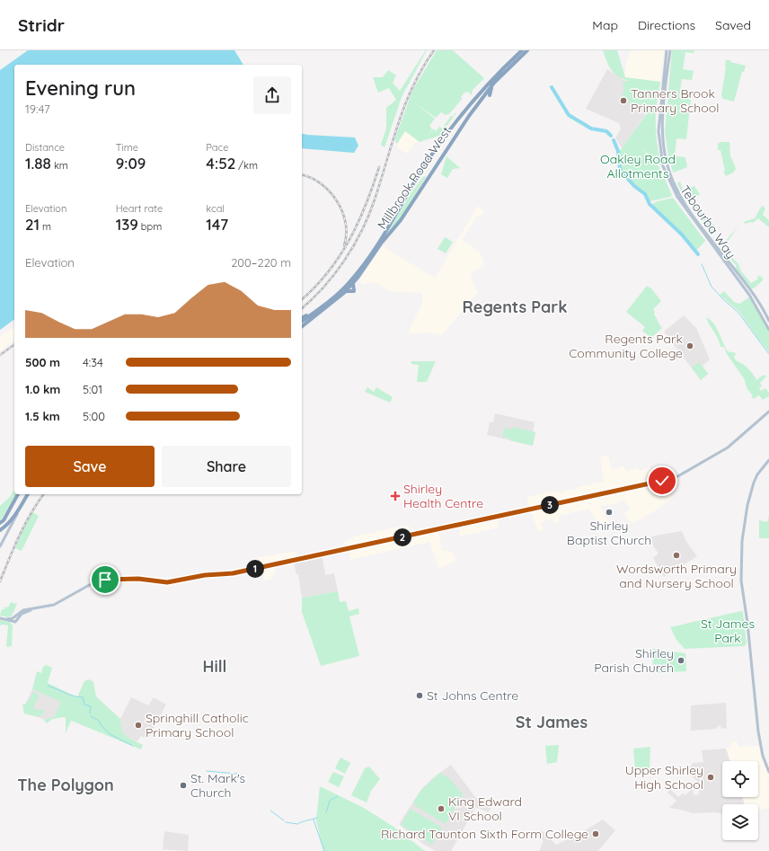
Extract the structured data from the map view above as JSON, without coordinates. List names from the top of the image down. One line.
{"streets":{"highway":["Millbrook Road West"],"main road":["Tebourba Way"]},"districts":["Regents Park","Hill","St James","The Polygon"],"parks":["Oakley Road Allotments","St James Park"],"places":{"other":["Tanners Brook Primary School","Regents Park Community College","Shirley Baptist Church","Wordsworth Primary and Nursery School","Shirley Parish Church","St Johns Centre","Springhill Catholic Primary School","Upper Shirley High School","St. Mark's Church","King Edward VI School","Richard Taunton Sixth Form College"],"health":["Shirley Health Centre"]},"page":{"header":"Stridr","nav":["Map","Directions","Saved"],"heading":["Evening run","19:47"],"stats":[["Distance","1.88 km"],["Time","9:09"],["Pace","4:52 /km"],["Elevation","21 m"],["Heart rate","139 bpm"],["kcal","147"]],"chart":["Elevation","200–220 m"],"list":[{"name":"500 m","note":"4:34"},{"name":"1.0 km","note":"5:01"},{"name":"1.5 km","note":"5:00"}],"buttons":["Save","Share"],"pins":["3","2","1"]}}
